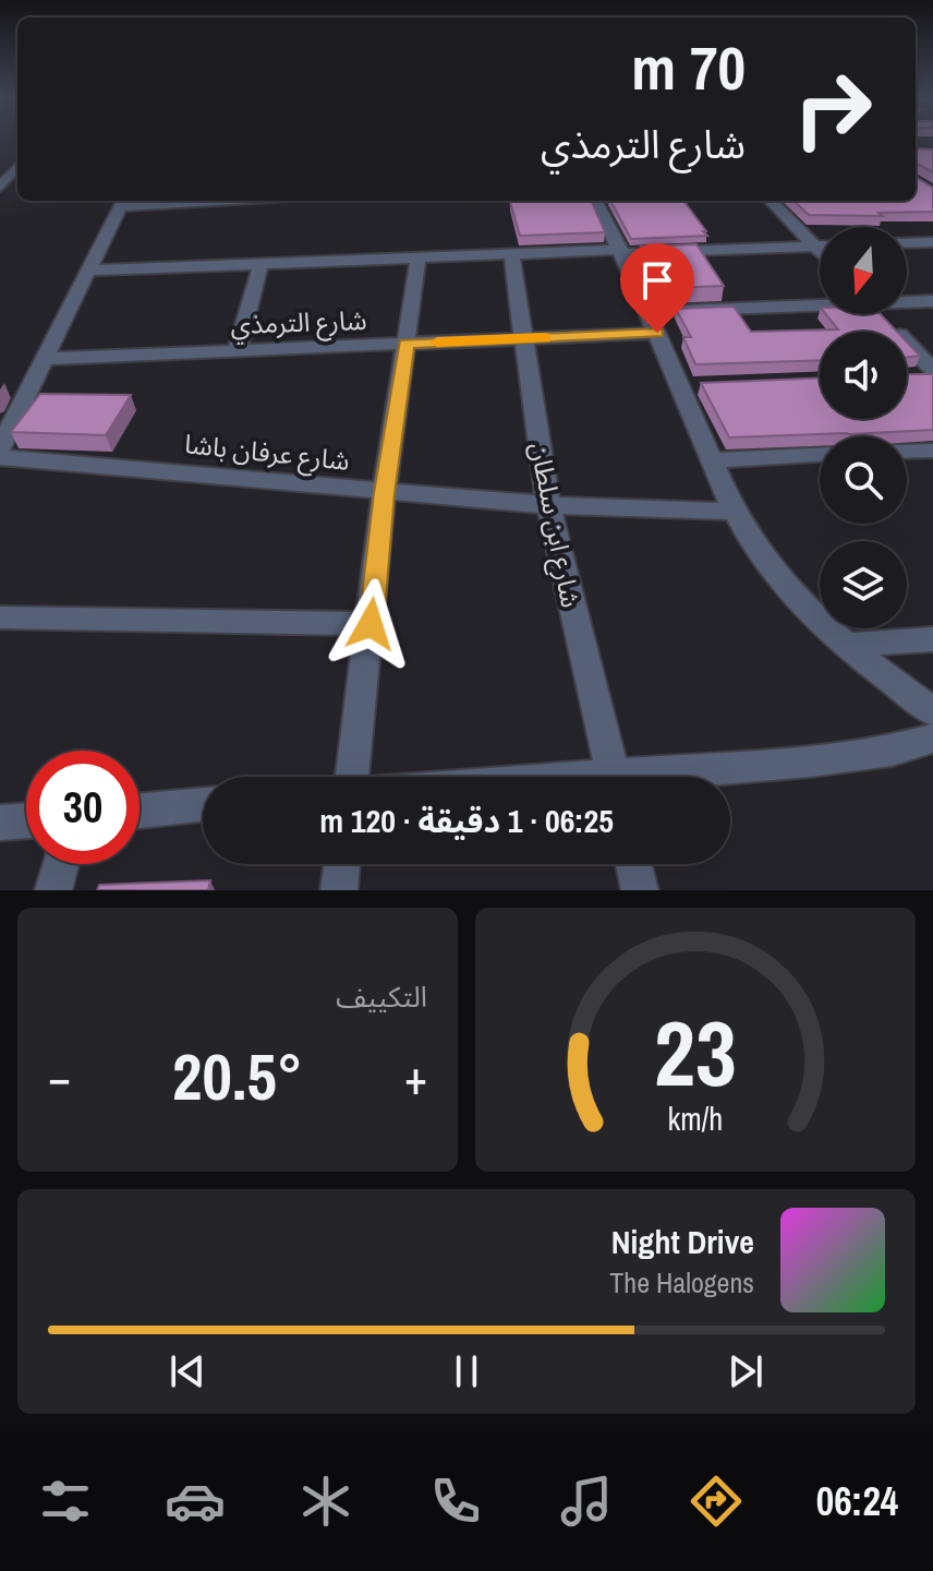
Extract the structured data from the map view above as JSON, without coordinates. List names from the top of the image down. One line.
{"streets":{"street":["شارع الترمذي","شارع عرفان باشا","شارع ابن سلطان"]},"crossings":[["شارع الترمذي","شارع ابن سلطان"],["شارع عرفان باشا","شارع ابن سلطان"]],"north":"bottom","page":{"turn":["70 m","شارع الترمذي"],"limit":"30","trip":"06:25 · 1 دقيقة · 120 m","tile":"التكييف","heat":["−","20.5°","+"],"song":["Night Drive","The Halogens"],"tabs":"06:24","gauge":["23","km/h"]}}
